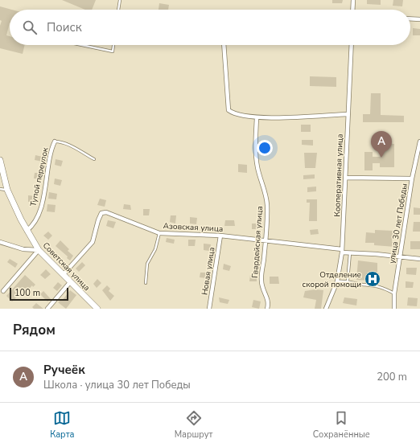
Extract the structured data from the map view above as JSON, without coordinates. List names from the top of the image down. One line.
{"streets":{"street":["Кооперативная улица","Тупой переулок","улица 30 лет Победы","Азовская улица","Гвардейская улица","Советская улица","Новая улица"]},"crossings":[["Кооперативная улица","Азовская улица"],["Тупой переулок","Советская улица"],["улица 30 лет Победы","Азовская улица"],["Азовская улица","Гвардейская улица"],["Азовская улица","Советская улица"],["Азовская улица","Новая улица"]],"places":{"hospital":["Отделение скорой помощи"]},"scale_bar":"100 m","page":{"search":"Поиск","pins":"A","scale":"100 m","heading":"Рядом","list":[{"mark":"A","name":"Ручеёк","note":"Школа · улица 30 лет Победы","value":"200 m"}],"nav":["Карта","Маршрут","Сохранённые"]}}
